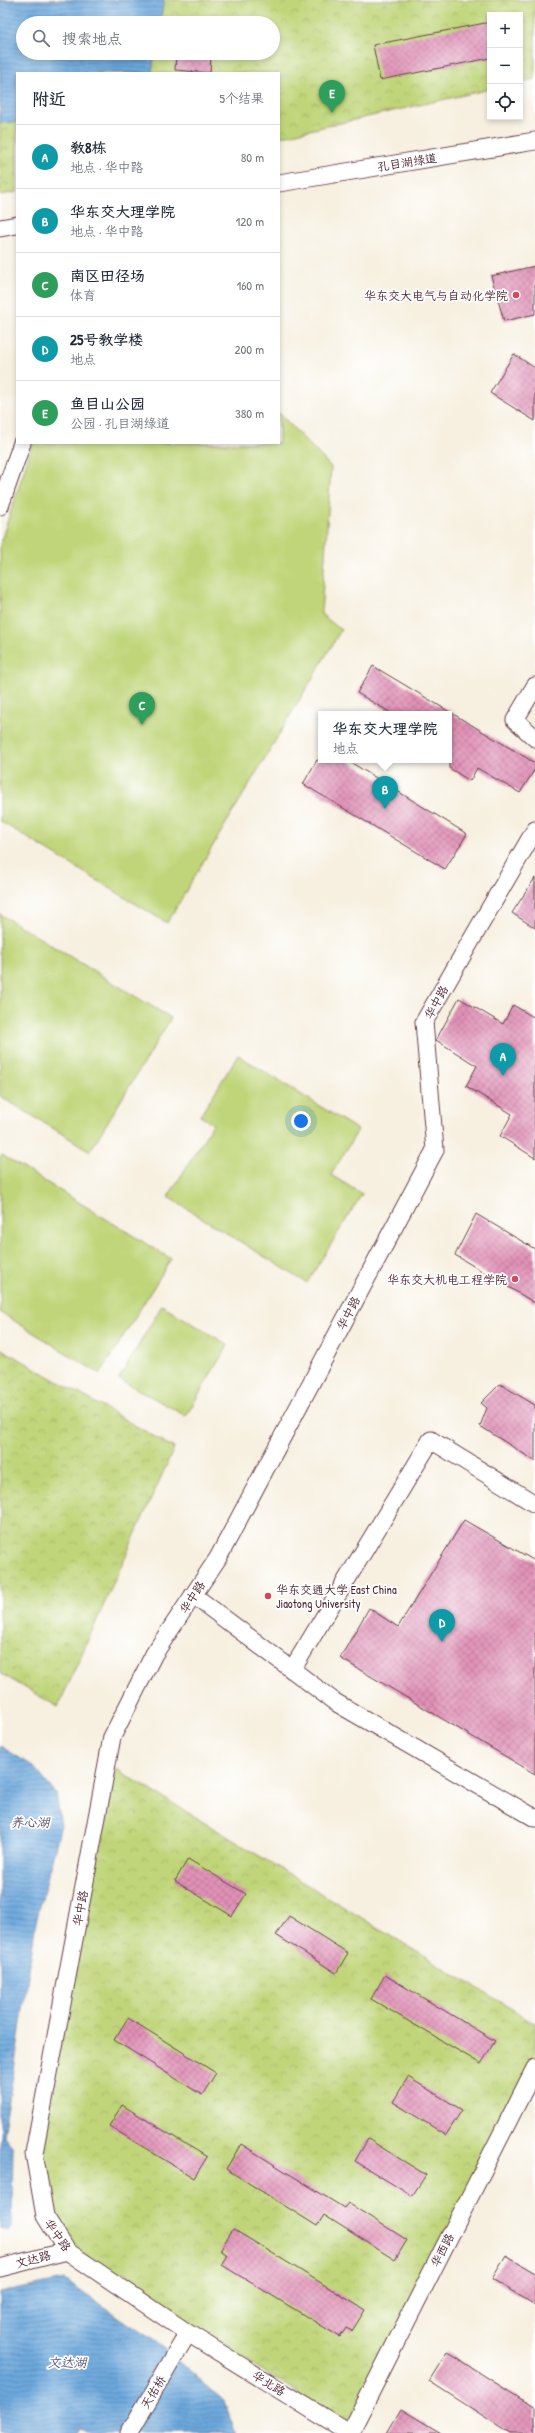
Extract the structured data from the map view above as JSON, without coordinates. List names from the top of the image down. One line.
{"streets":{"street":["孔目湖绿道","华中路","华西路","文达路","华北路","天佑桥"]},"crossings":[["华中路","文达路"],["华中路","华北路"],["华中路","天佑桥"],["华西路","华北路"],["华北路","天佑桥"]],"water":["养心湖","文达湖"],"places":["华东交大电气与自动化学院","华东交大机电工程学院","华东交通大学 East China Jiaotong University"],"page":{"map_buttons":["+","−"],"search":"搜索地点","heading":["附近","5个结果"],"pins":["E","C","B","A","D"],"list":[{"mark":"A","name":"教8栋","note":"地点 · 华中路","value":"80 m"},{"mark":"B","name":"华东交大理学院","note":"地点 · 华中路","value":"120 m"},{"mark":"C","name":"南区田径场","note":"体育","value":"160 m"},{"mark":"D","name":"25号教学楼","note":"地点","value":"200 m"},{"mark":"E","name":"鱼目山公园","note":"公园 · 孔目湖绿道","value":"380 m"}],"popup":["华东交大理学院","地点"]}}
